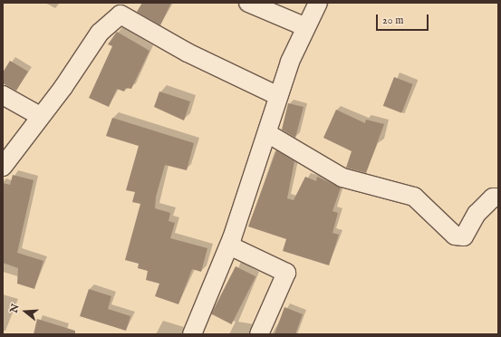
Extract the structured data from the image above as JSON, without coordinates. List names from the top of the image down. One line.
{"scale_bar":"20 m","north":"left"}
